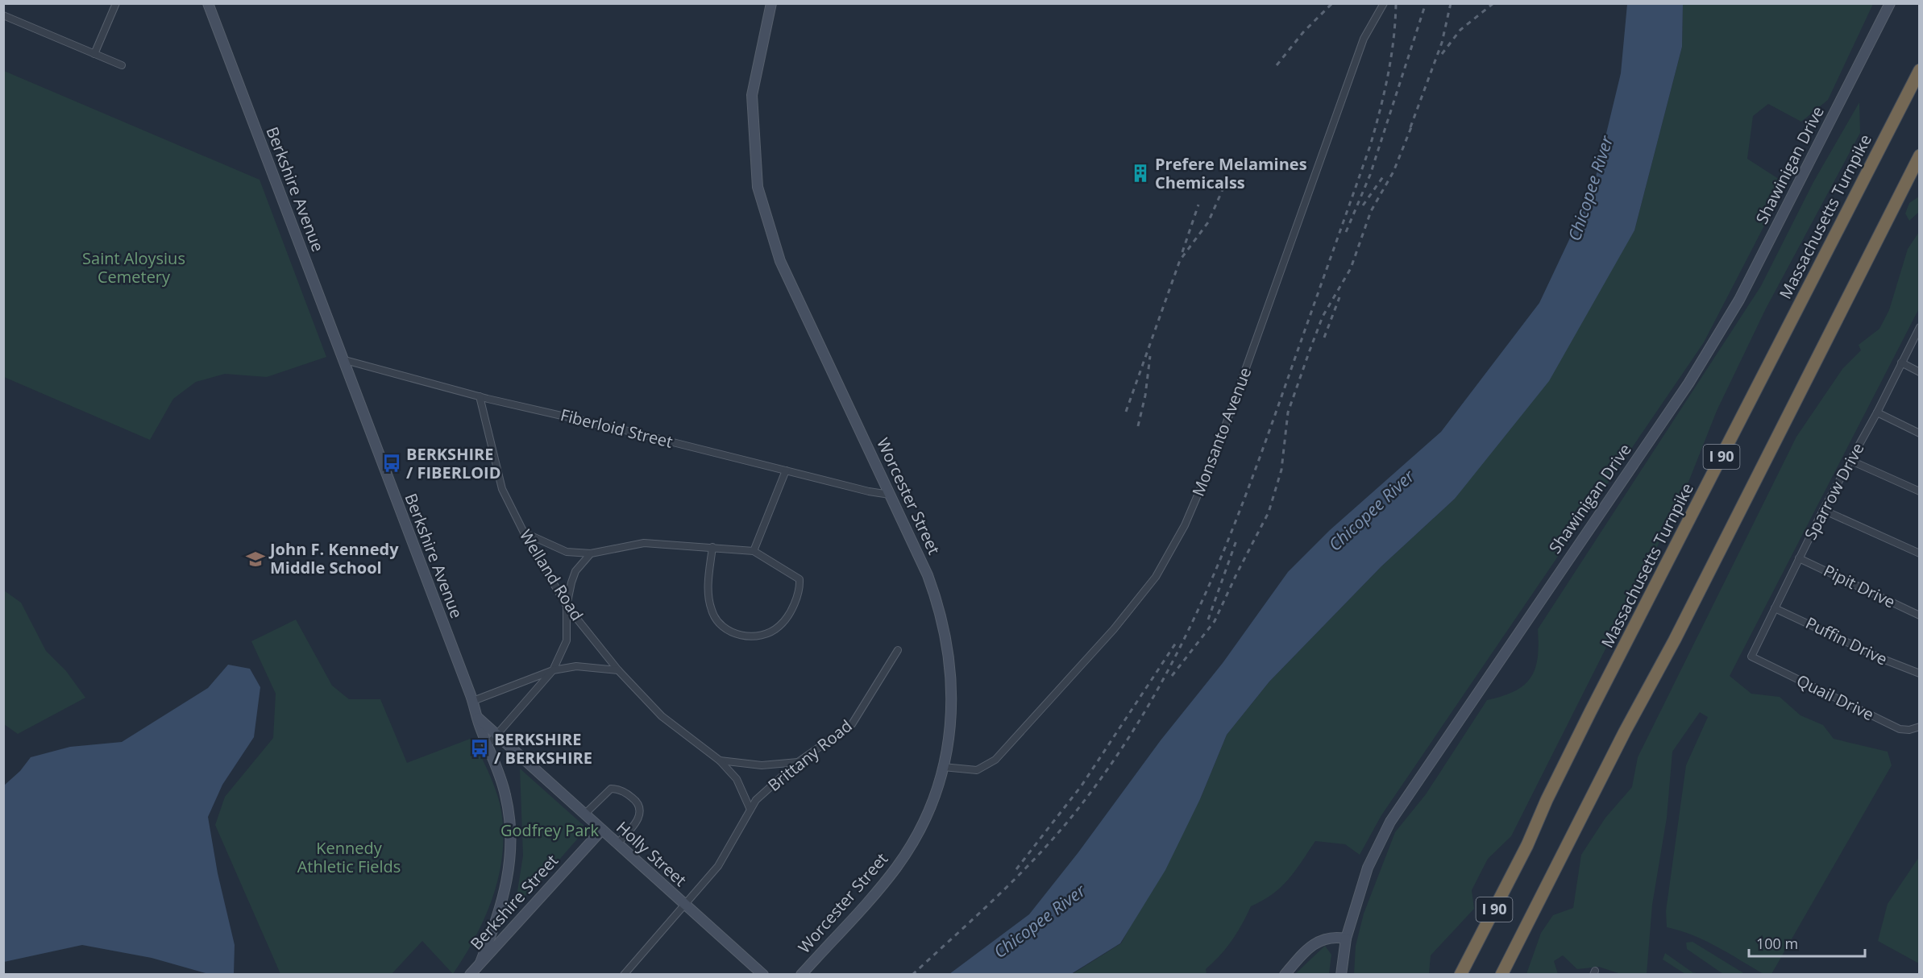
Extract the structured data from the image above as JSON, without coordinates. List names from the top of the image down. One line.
{"streets":{"highway":["Massachusetts Turnpike","I 90"],"main road":["Shawinigan Drive","Berkshire Avenue","Worcester Street","Holly Street","Berkshire Street"],"street":["Fiberloid Street","Monsanto Avenue","Sparrow Drive","Welland Road","Pipit Drive","Puffin Drive","Quail Drive","Brittany Road"]},"crossings":[["Berkshire Avenue","Fiberloid Street"],["Berkshire Avenue","Holly Street"],["Berkshire Avenue","Berkshire Street"],["Fiberloid Street","Worcester Street"],["Fiberloid Street","Welland Road"],["Monsanto Avenue","Worcester Street"],["Sparrow Drive","Pipit Drive"],["Sparrow Drive","Puffin Drive"],["Sparrow Drive","Quail Drive"],["Welland Road","Brittany Road"],["Brittany Road","Holly Street"],["Holly Street","Berkshire Street"]],"water":["Chicopee River"],"parks":["Saint Aloysius Cemetery","Godfrey Park","Kennedy Athletic Fields"],"places":{"building":["Prefere Melamines Chemicalss"],"bus stop":["BERKSHIRE / FIBERLOID","BERKSHIRE / BERKSHIRE"],"school or university":["John F. Kennedy Middle School"]},"scale_bar":"100 m"}
